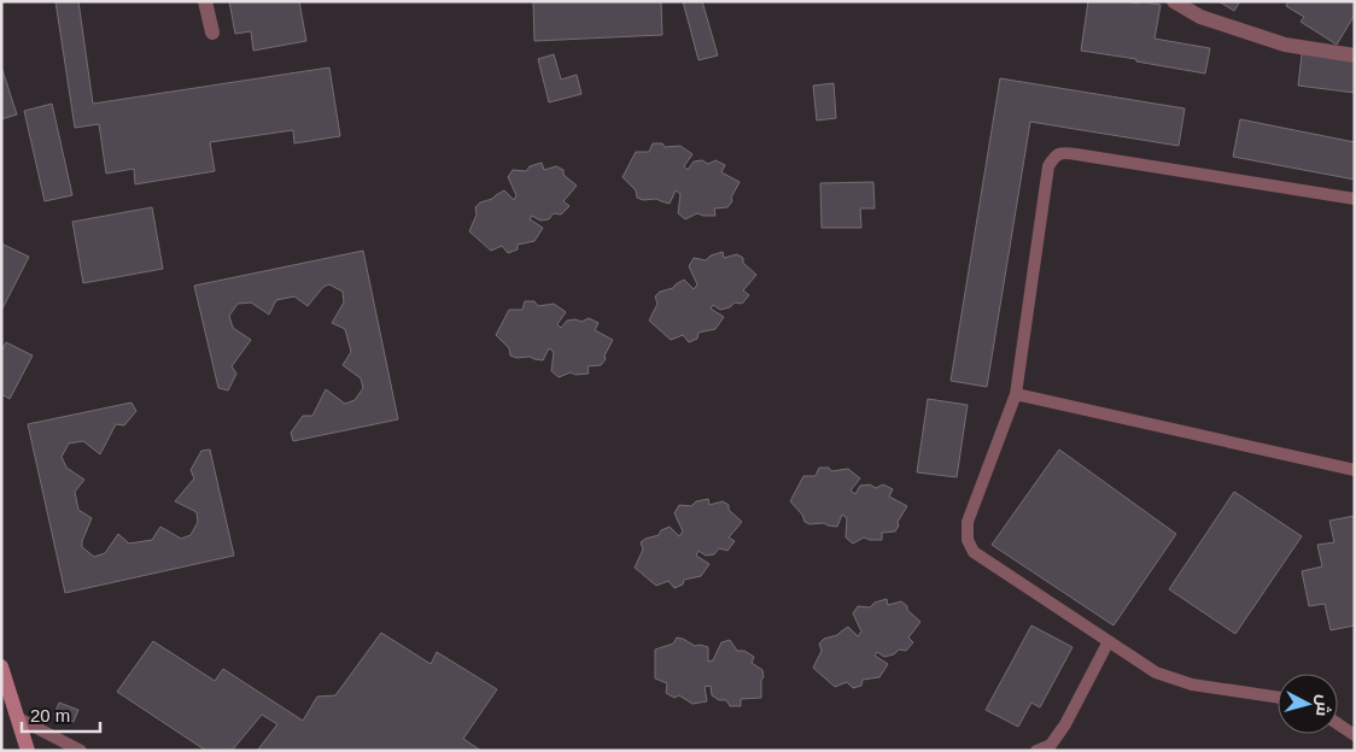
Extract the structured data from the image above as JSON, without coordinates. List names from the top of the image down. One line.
{"scale_bar":"20 m","north":"right"}
